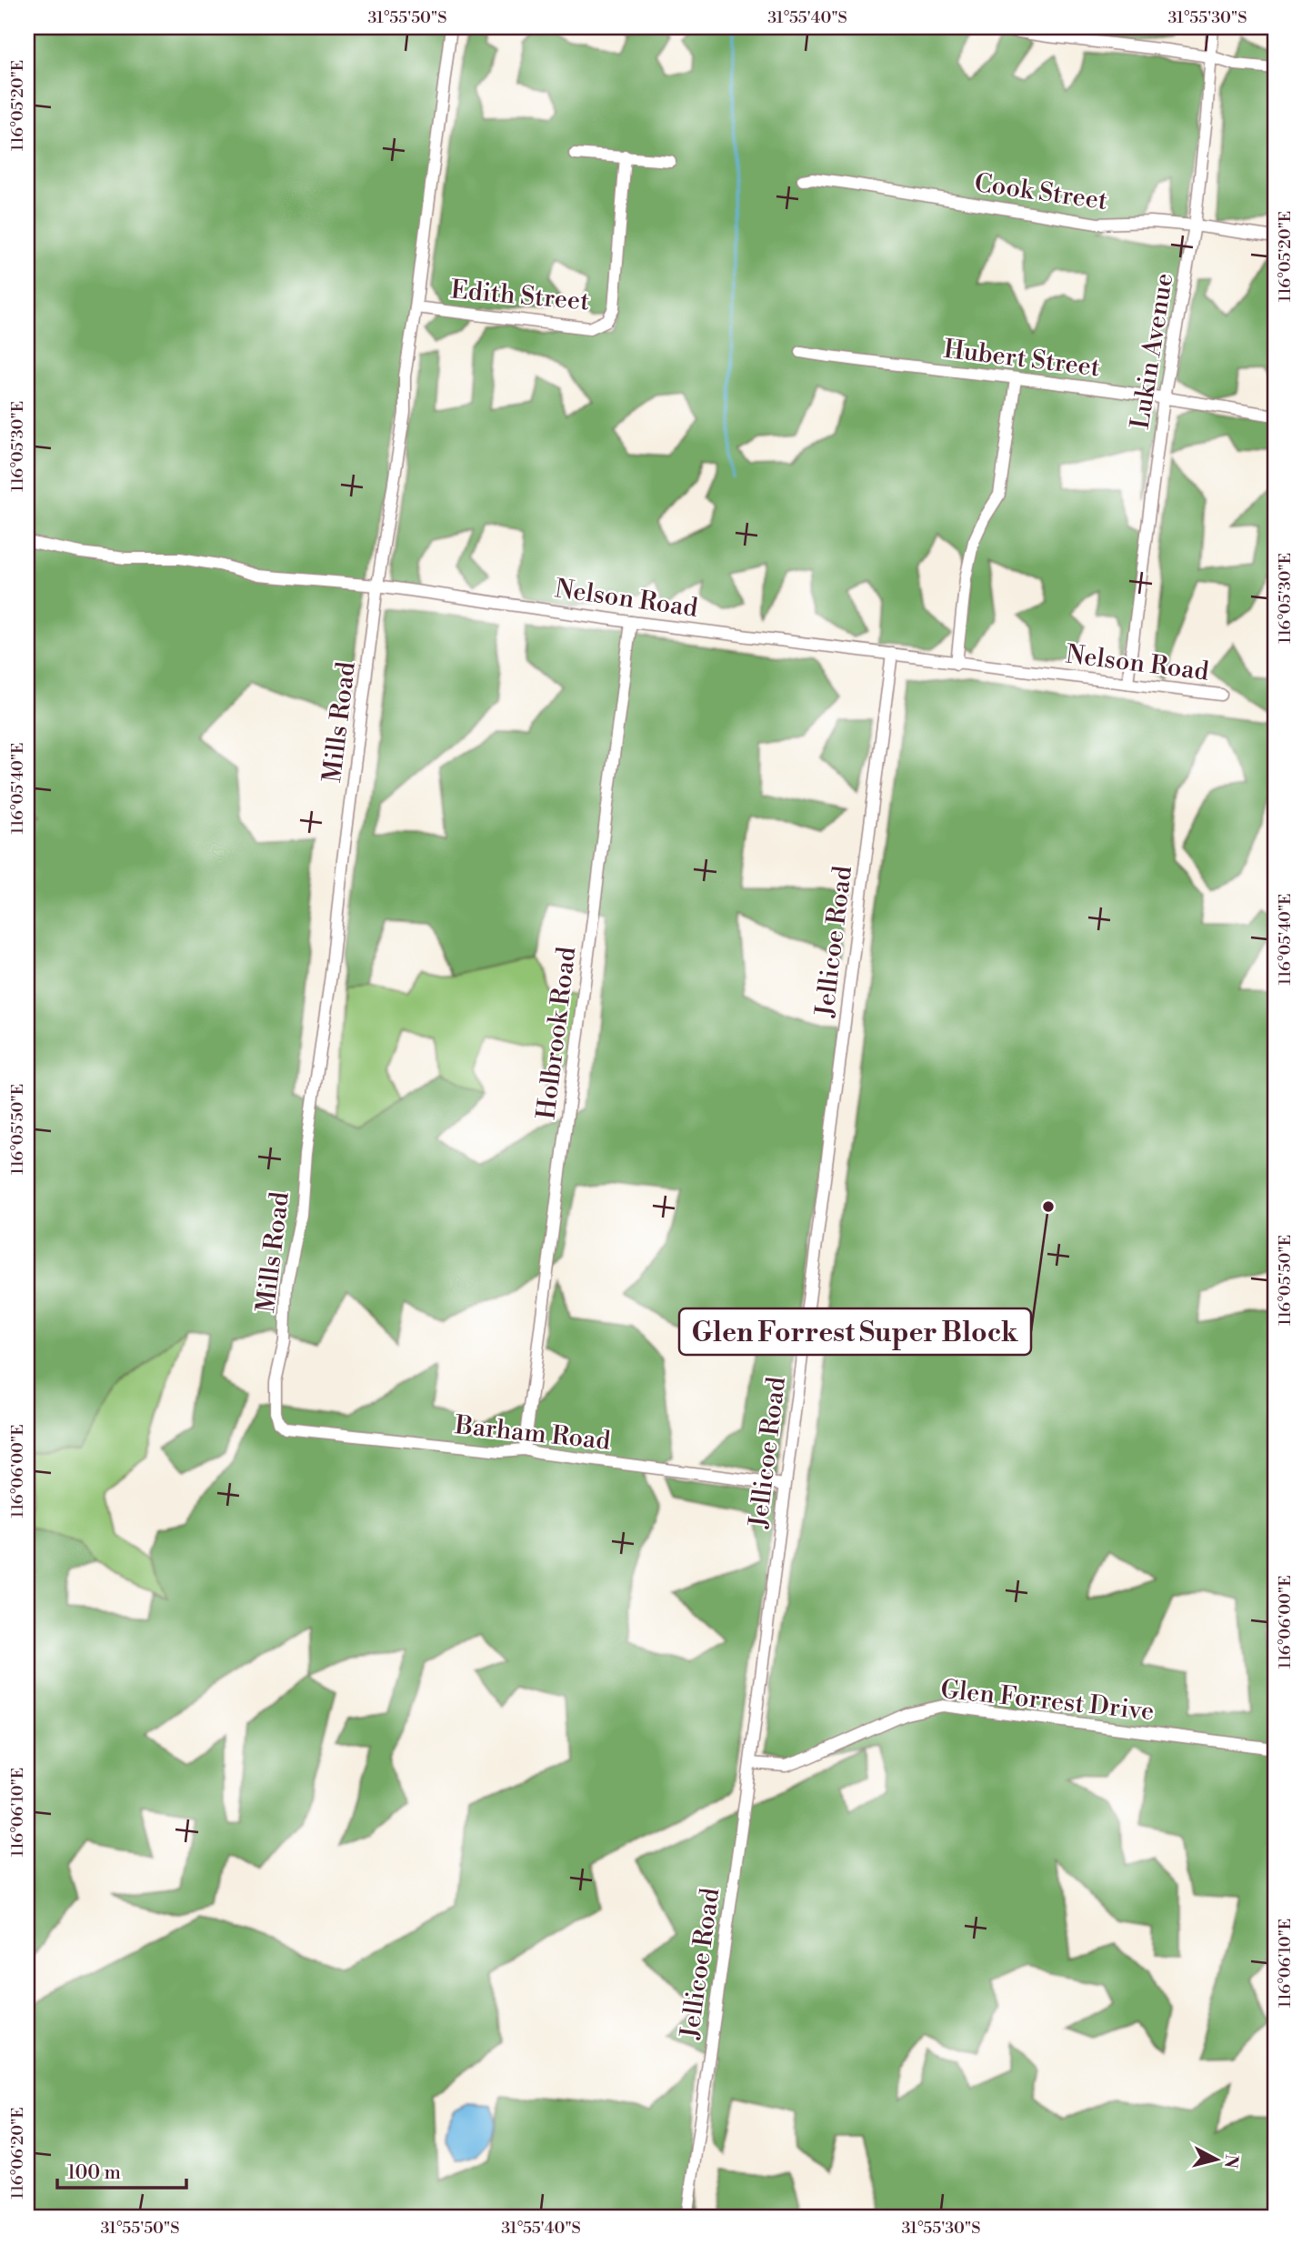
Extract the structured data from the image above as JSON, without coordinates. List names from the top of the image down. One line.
{"streets":{"street":["Cook Street","Edith Street","Lukin Avenue","Hubert Street","Nelson Road","Mills Road","Jellicoe Road","Holbrook Road","Barham Road","Glen Forrest Drive"]},"crossings":[["Cook Street","Lukin Avenue"],["Edith Street","Mills Road"],["Lukin Avenue","Hubert Street"],["Lukin Avenue","Nelson Road"],["Nelson Road","Mills Road"],["Nelson Road","Jellicoe Road"],["Nelson Road","Holbrook Road"],["Mills Road","Barham Road"],["Jellicoe Road","Barham Road"],["Jellicoe Road","Glen Forrest Drive"],["Holbrook Road","Barham Road"]],"places":["Glen Forrest Super Block"],"scale_bar":"100 m","north":"right","coordinates":["31°55'50\"S","31°55'40\"S","31°55'30\"S","116°05'20\"E","116°05'30\"E","116°05'40\"E","116°05'50\"E","116°06'00\"E","116°06'10\"E","116°06'20\"E"]}
